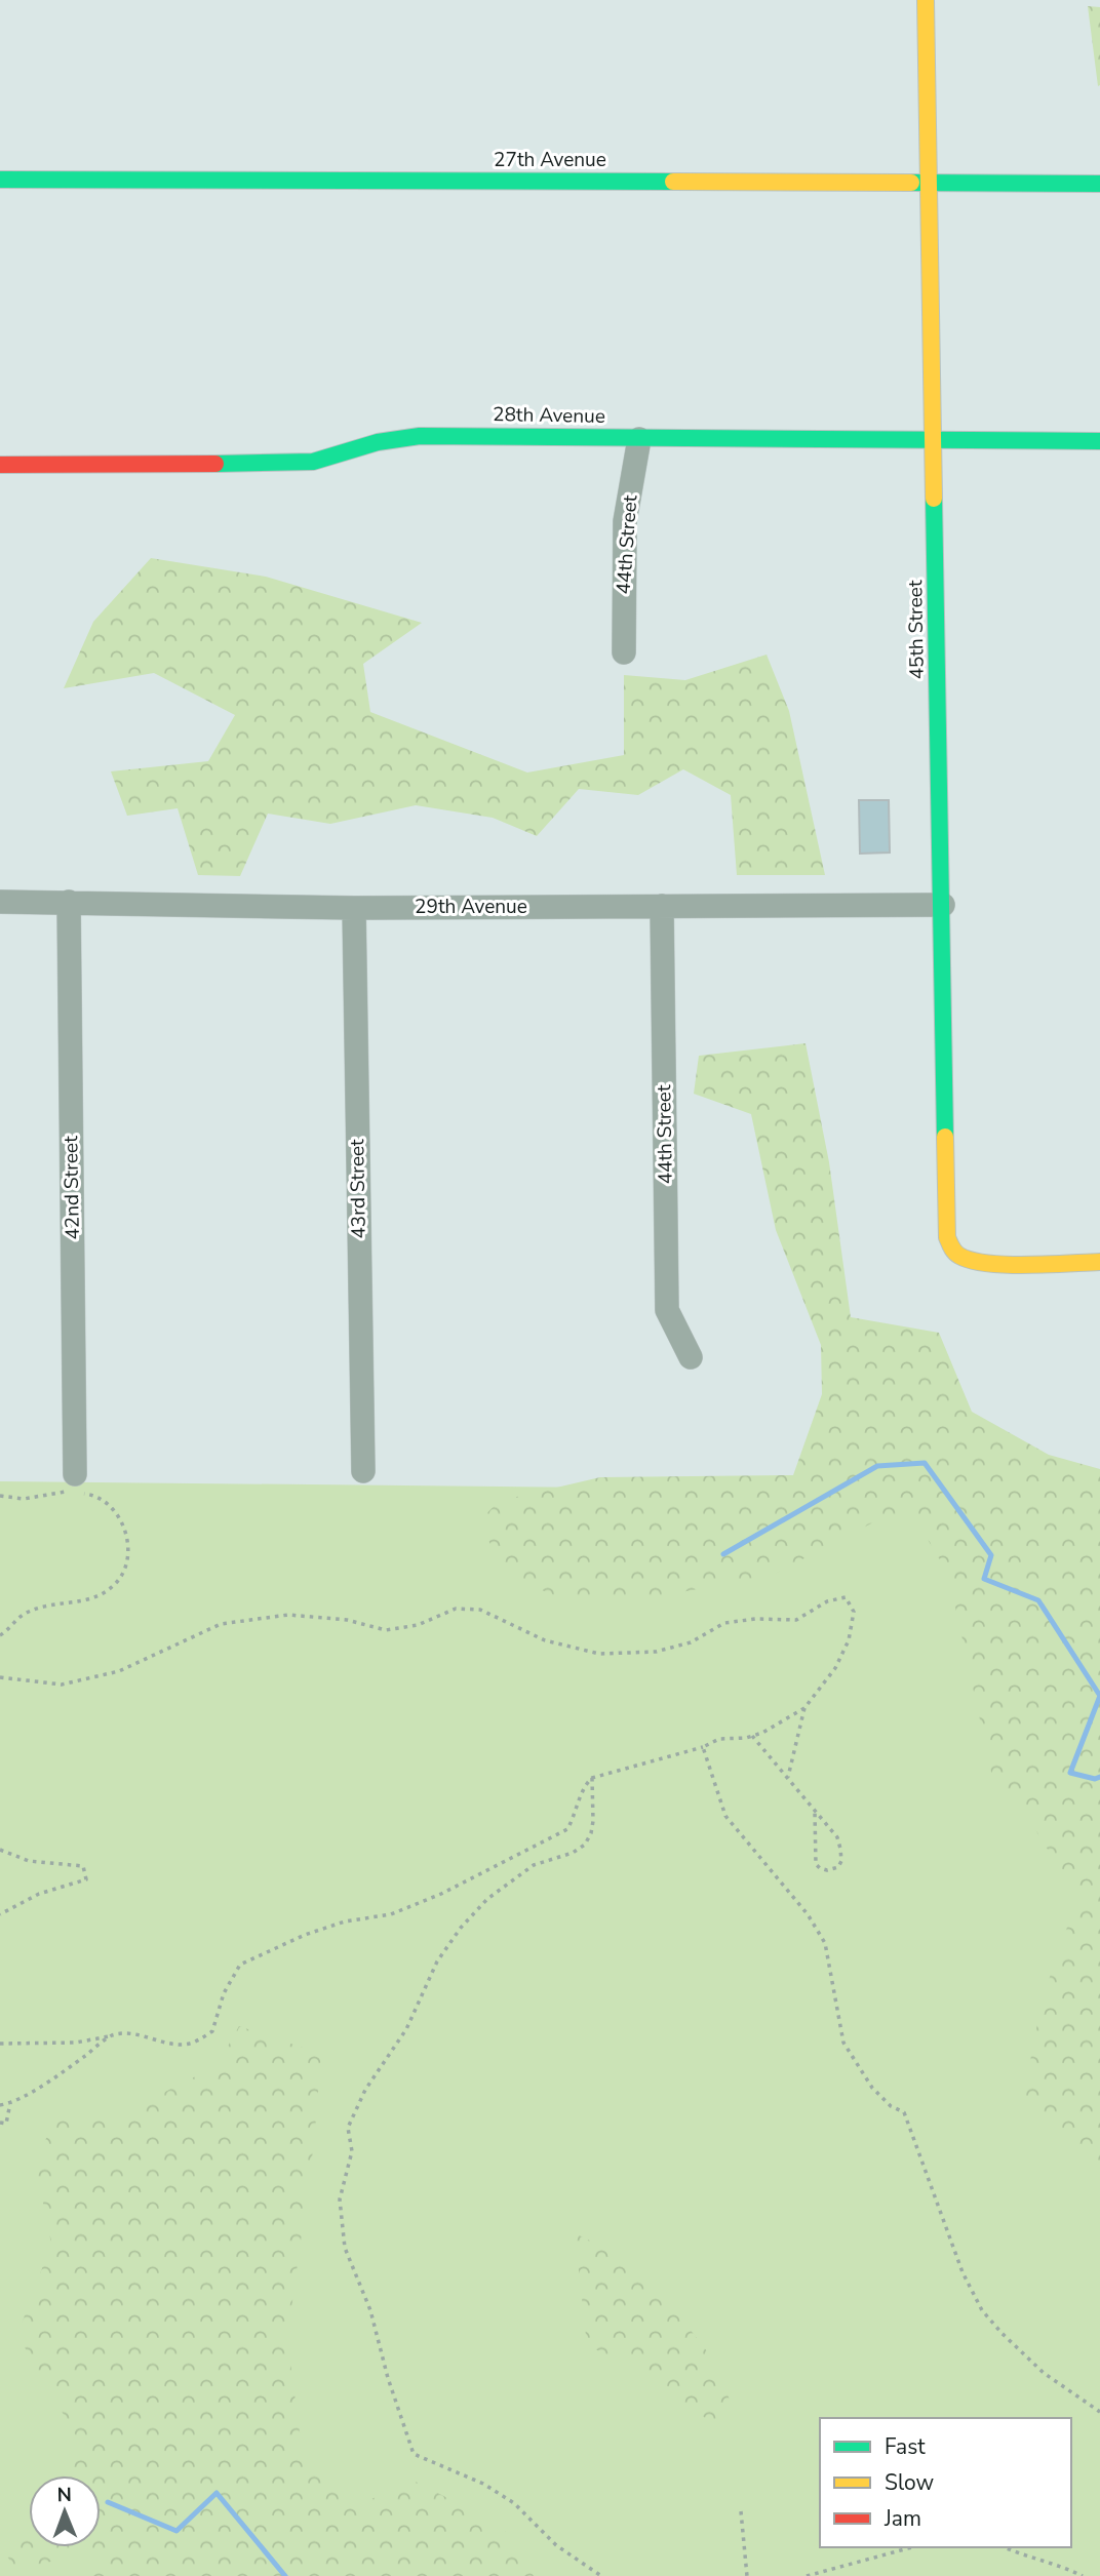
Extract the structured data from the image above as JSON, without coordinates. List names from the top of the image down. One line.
{"streets":{"street":["27th Avenue","28th Avenue","44th Street","45th Street","29th Avenue","42nd Street","43rd Street"]},"crossings":[["27th Avenue","45th Street"],["28th Avenue","44th Street"],["28th Avenue","45th Street"],["44th Street","29th Avenue"],["45th Street","29th Avenue"],["29th Avenue","42nd Street"],["29th Avenue","43rd Street"]],"legend":["Fast","Slow","Jam"],"north":"top"}
